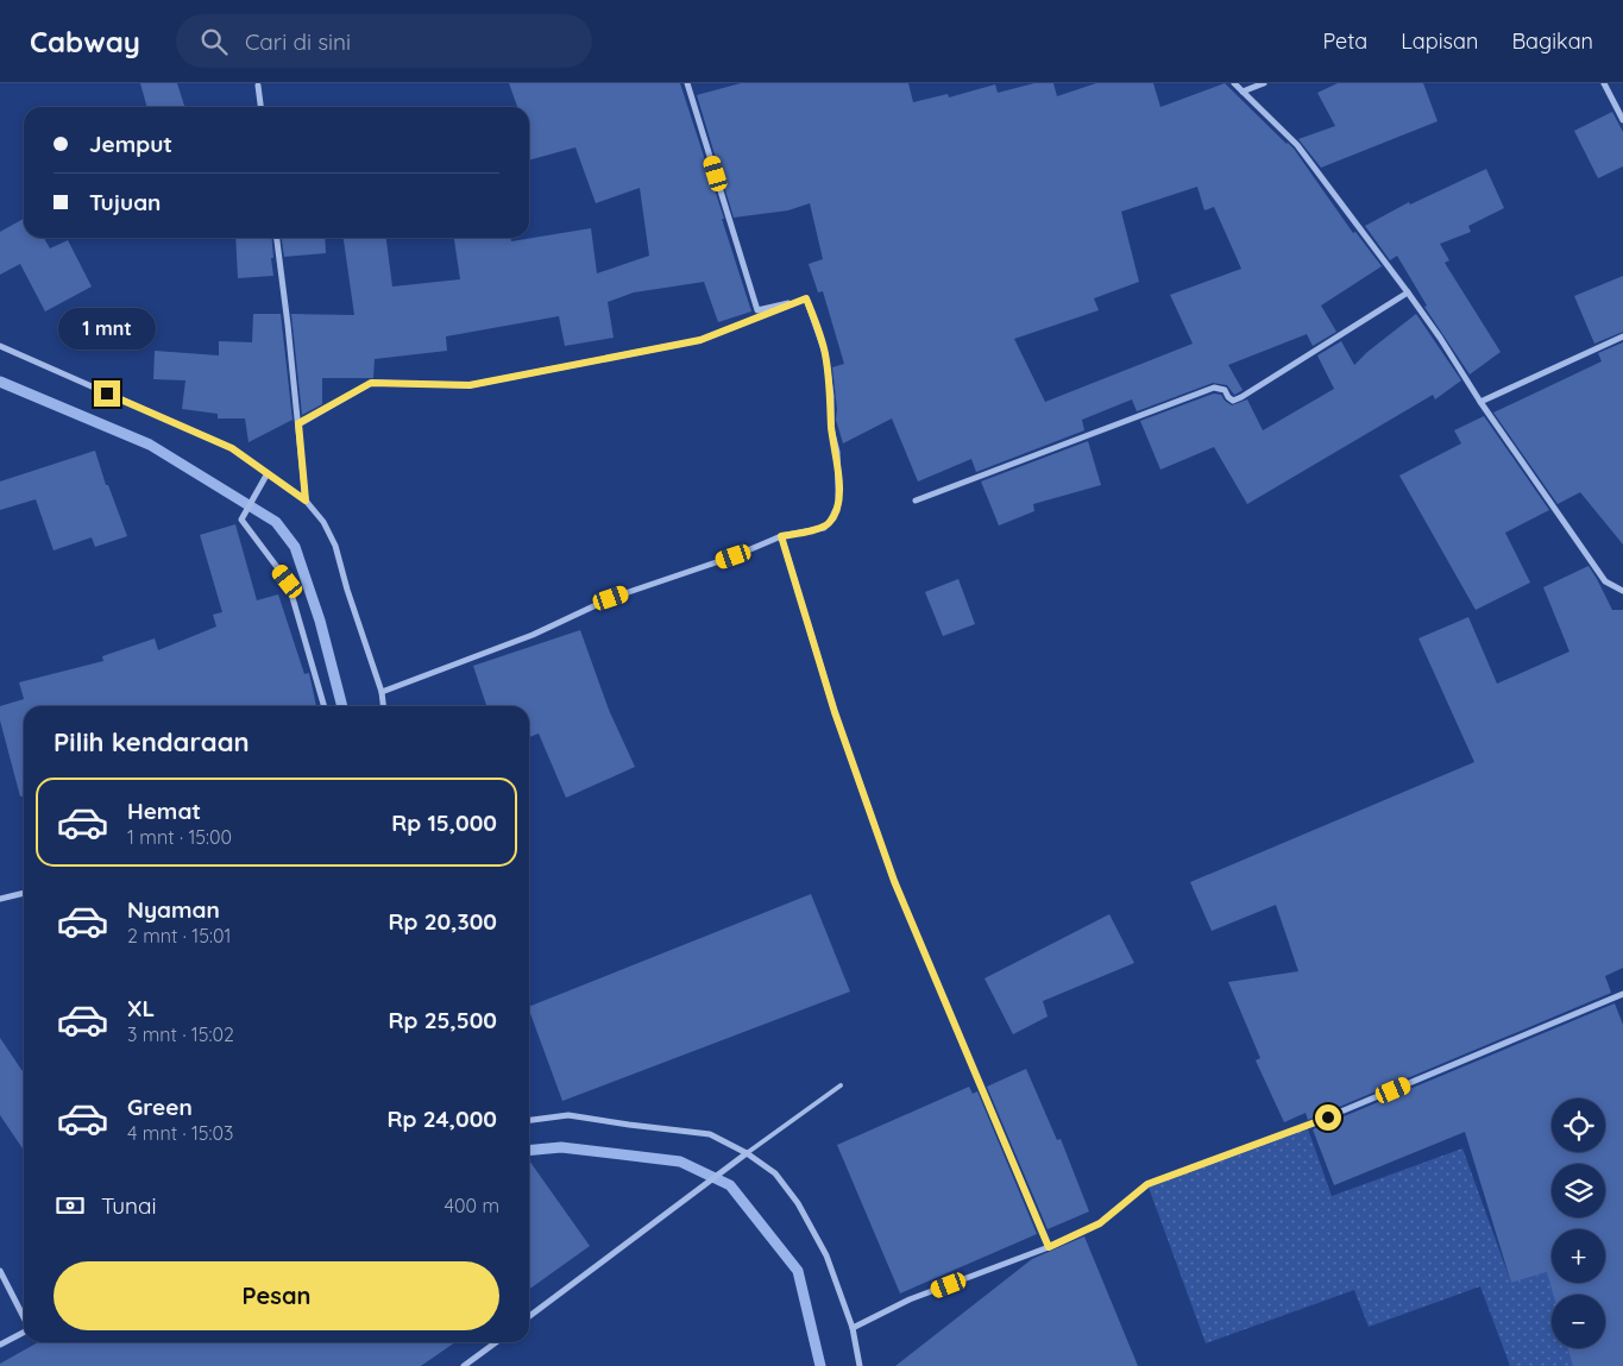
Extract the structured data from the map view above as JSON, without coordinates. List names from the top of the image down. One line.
{"page":{"header":"Cabway","search":"Cari di sini","nav":["Peta","Lapisan","Bagikan"],"banner":["Jemput","Tujuan"],"bubble":"1 mnt","heading":"Pilih kendaraan","list":[{"name":"Hemat","note":"1 mnt · 15:00","value":"Rp 15,000"},{"name":"Nyaman","note":"2 mnt · 15:01","value":"Rp 20,300"},{"name":"XL","note":"3 mnt · 15:02","value":"Rp 25,500"},{"name":"Green","note":"4 mnt · 15:03","value":"Rp 24,000"}],"map_buttons":["+","−"],"pay":["Tunai","400 m"],"buttons":"Pesan"}}
